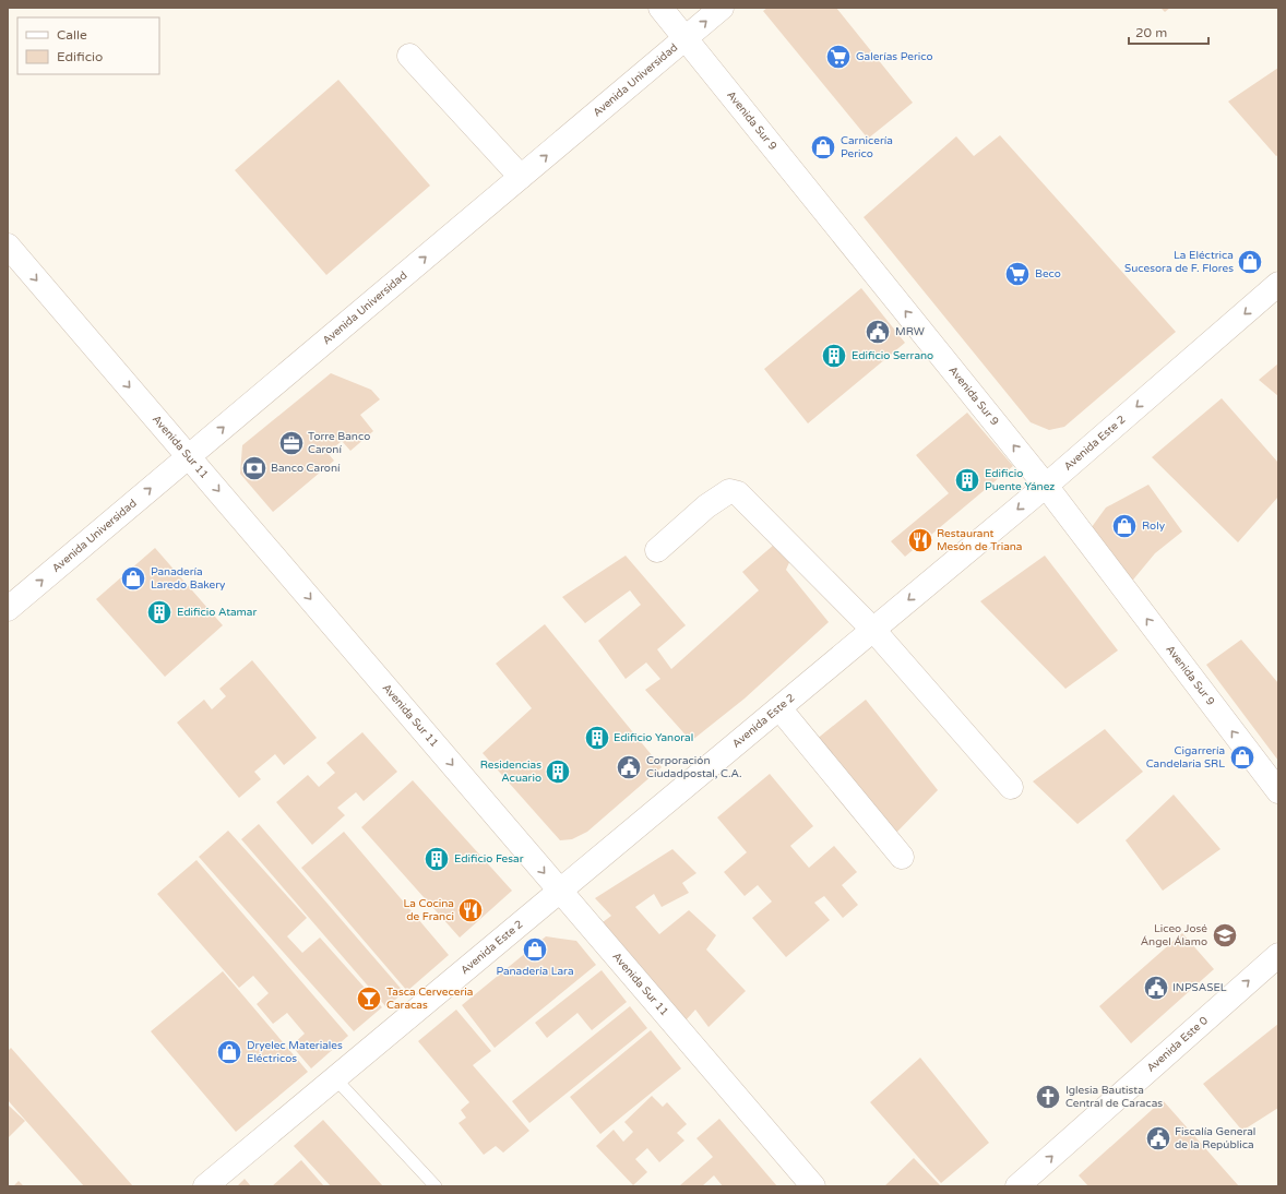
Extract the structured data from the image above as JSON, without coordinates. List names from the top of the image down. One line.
{"streets":{"street":["Avenida Universidad","Avenida Sur 9","Avenida Este 2","Avenida Sur 11","Avenida Este 0"]},"crossings":[["Avenida Universidad","Avenida Sur 9"],["Avenida Universidad","Avenida Sur 11"],["Avenida Sur 9","Avenida Este 2"],["Avenida Este 2","Avenida Sur 11"]],"one_way":["Avenida Universidad","Avenida Sur 9","Avenida Este 2","Avenida Sur 11","Avenida Este 0"],"places":{"supermarket":["Galerías Perico","Beco"],"shop":["Carnicería Perico","La Eléctrica Sucesora de F. Flores","Roly","Panadería Laredo Bakery","Cigarrería Candelaria SRL","Panadería Lara","Dryelec Materiales Eléctricos"],"public building":["MRW","Corporación Ciudadpostal, C.A.","INPSASEL","Fiscalía General de la República"],"building":["Edificio Serrano","Edificio Puente Yánez","Edificio Atamar","Edificio Yanoral","Residencias Acuario","Edificio Fesar"],"office":["Torre Banco Caroní"],"bank":["Banco Caroní"],"restaurant":["Restaurant Mesón de Triana","La Cocina de Franci"],"school or university":["Liceo José Ángel Álamo"],"bar":["Tasca Cerveceria Caracas"],"church":["Iglesia Bautista Central de Caracas"]},"legend":["Calle","Edificio"],"scale_bar":"20 m"}
